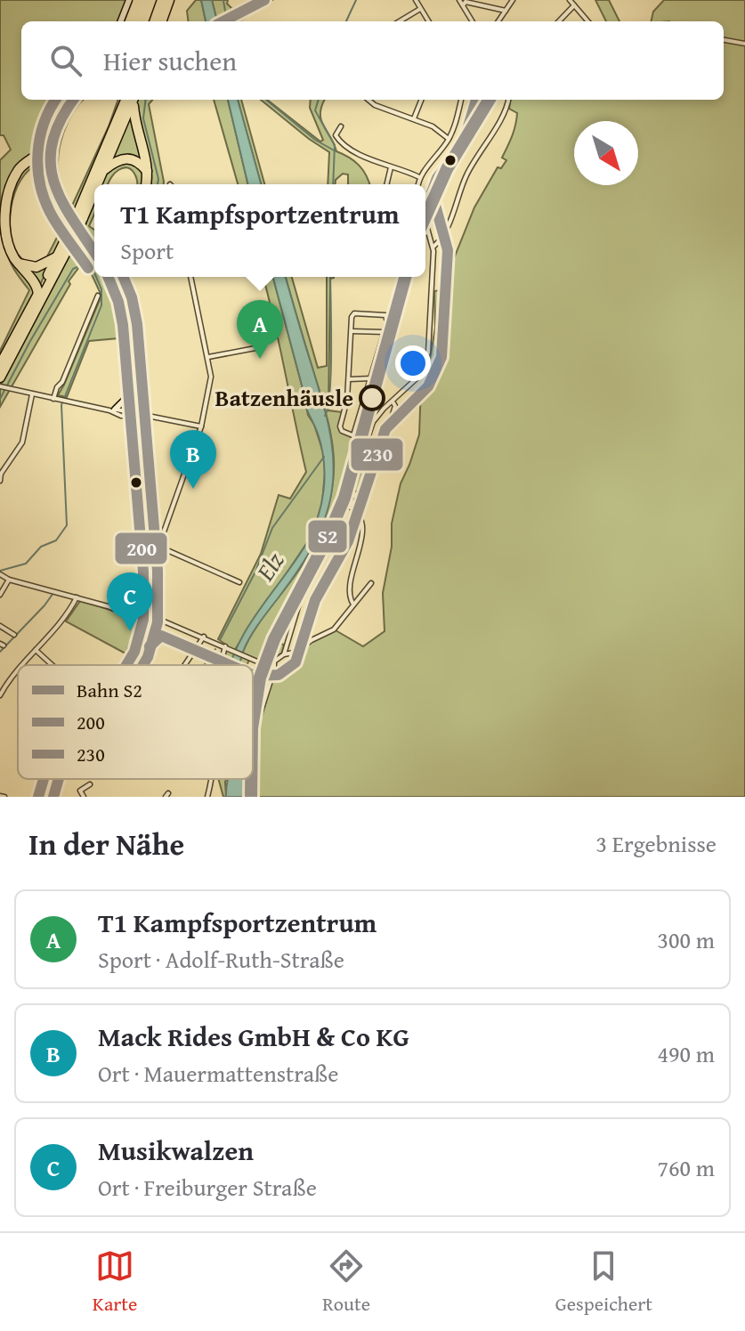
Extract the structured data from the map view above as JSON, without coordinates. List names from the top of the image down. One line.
{"water":["Elz"],"places":["Batzenhäusle"],"lines":["transit line 200","rail line S2","transit line 230"],"legend":["Bahn S2","200","230"],"north":"bottom right","page":{"search":"Hier suchen","popup":["T1 Kampfsportzentrum","Sport"],"pins":["A","B","C"],"heading":["In der Nähe","3 Ergebnisse"],"list":[{"mark":"A","name":"T1 Kampfsportzentrum","note":"Sport · Adolf-Ruth-Straße","value":"300 m"},{"mark":"B","name":"Mack Rides GmbH & Co KG","note":"Ort · Mauermattenstraße","value":"490 m"},{"mark":"C","name":"Musikwalzen","note":"Ort · Freiburger Straße","value":"760 m"}],"nav":["Karte","Route","Gespeichert"]}}
